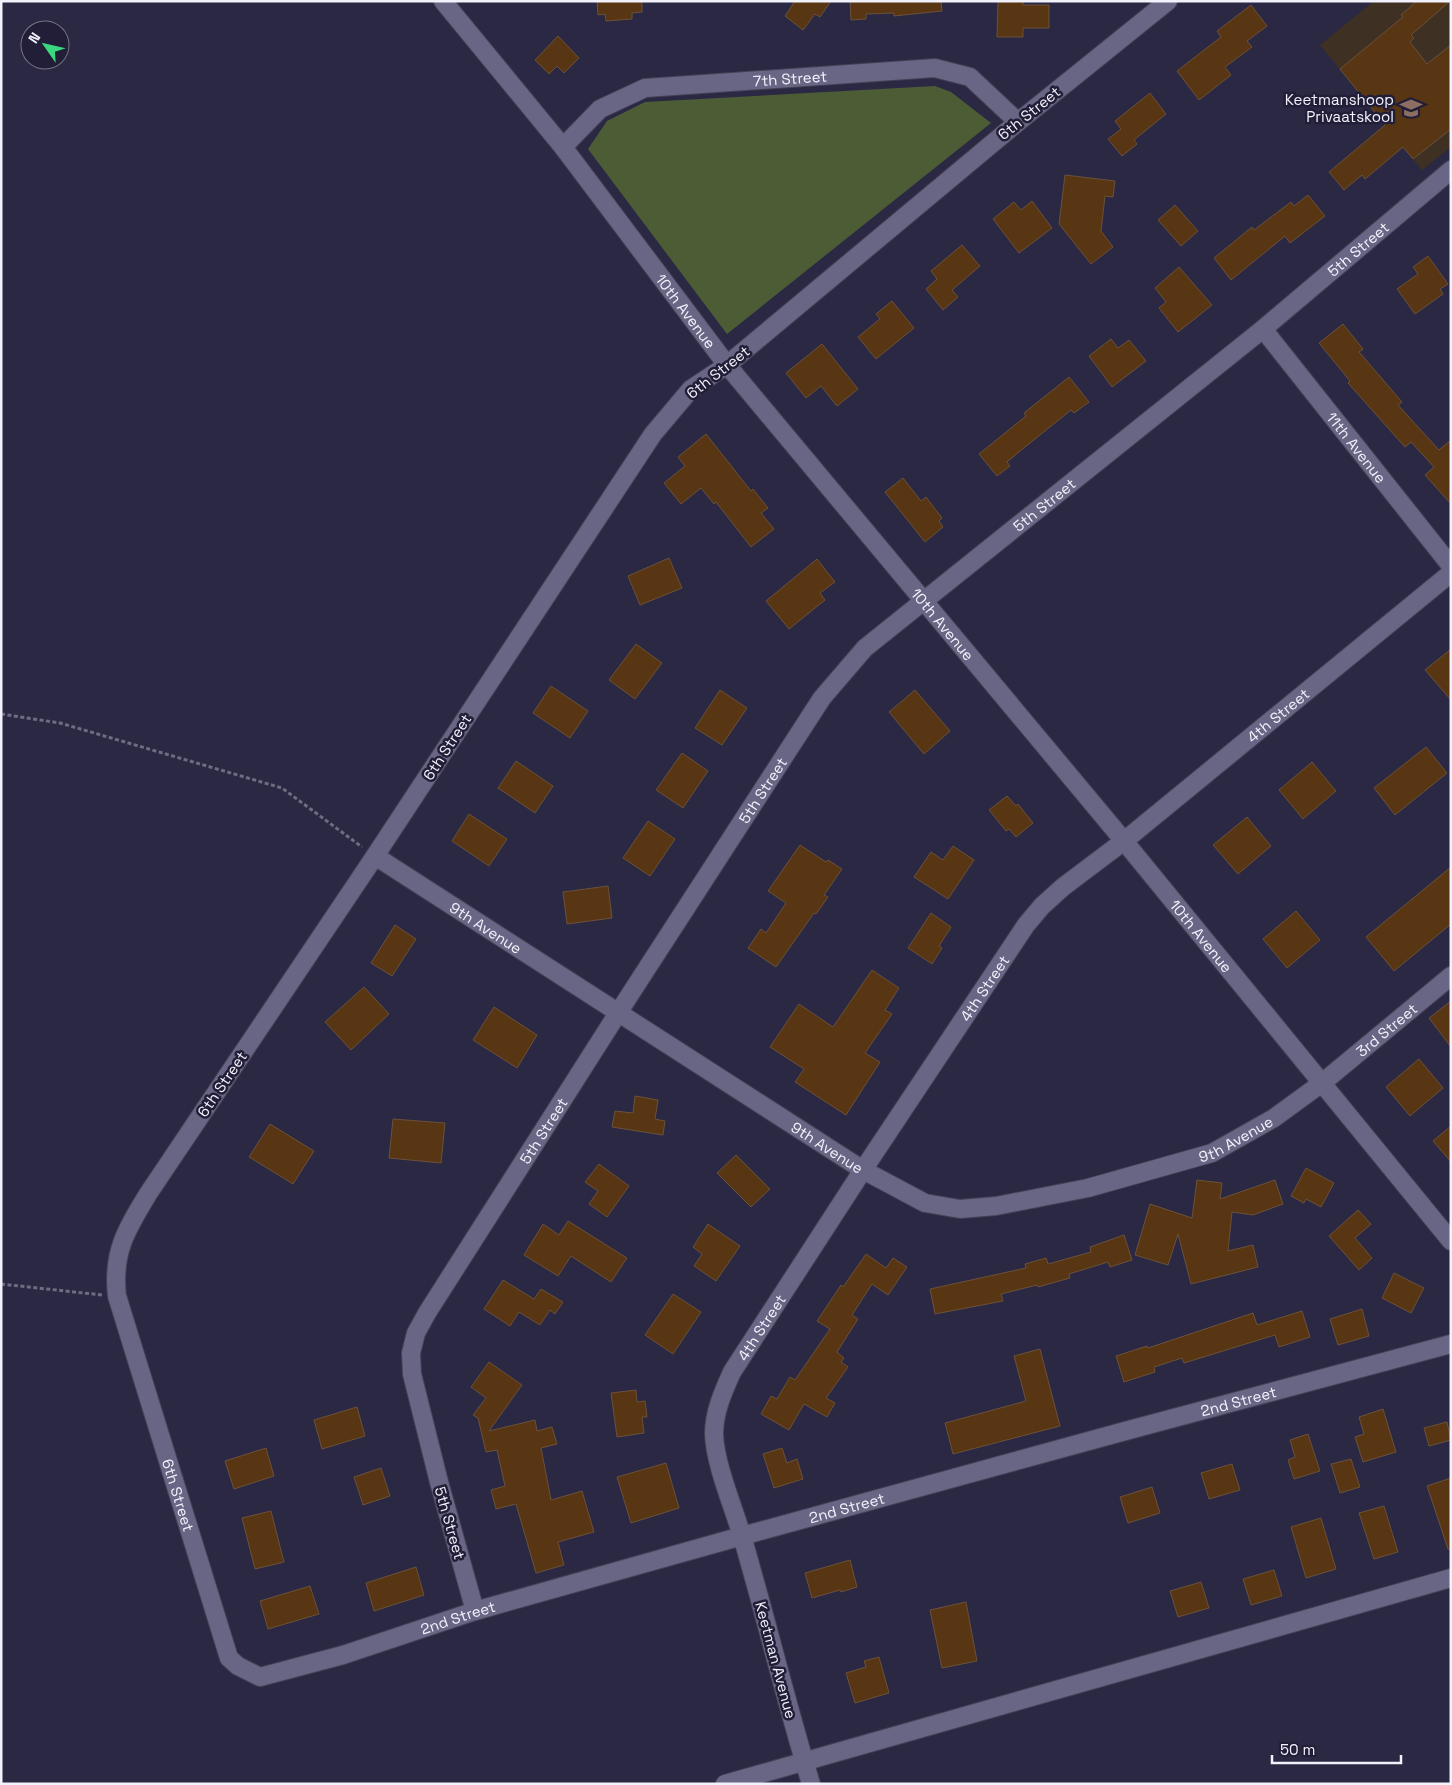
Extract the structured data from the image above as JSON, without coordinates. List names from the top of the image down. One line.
{"streets":{"street":["7th Street","6th Street","5th Street","10th Avenue","11th Avenue","4th Street","9th Avenue","3rd Street","2nd Street","Keetman Avenue"]},"crossings":[["7th Street","6th Street"],["7th Street","10th Avenue"],["6th Street","10th Avenue"],["6th Street","9th Avenue"],["6th Street","2nd Street"],["5th Street","10th Avenue"],["5th Street","11th Avenue"],["5th Street","9th Avenue"],["5th Street","2nd Street"],["10th Avenue","4th Street"],["10th Avenue","9th Avenue"],["10th Avenue","3rd Street"],["4th Street","9th Avenue"],["4th Street","2nd Street"],["4th Street","Keetman Avenue"],["9th Avenue","3rd Street"],["2nd Street","Keetman Avenue"]],"places":{"school or university":["Keetmanshoop Privaatskool"]},"scale_bar":"50 m","north":"top left"}
